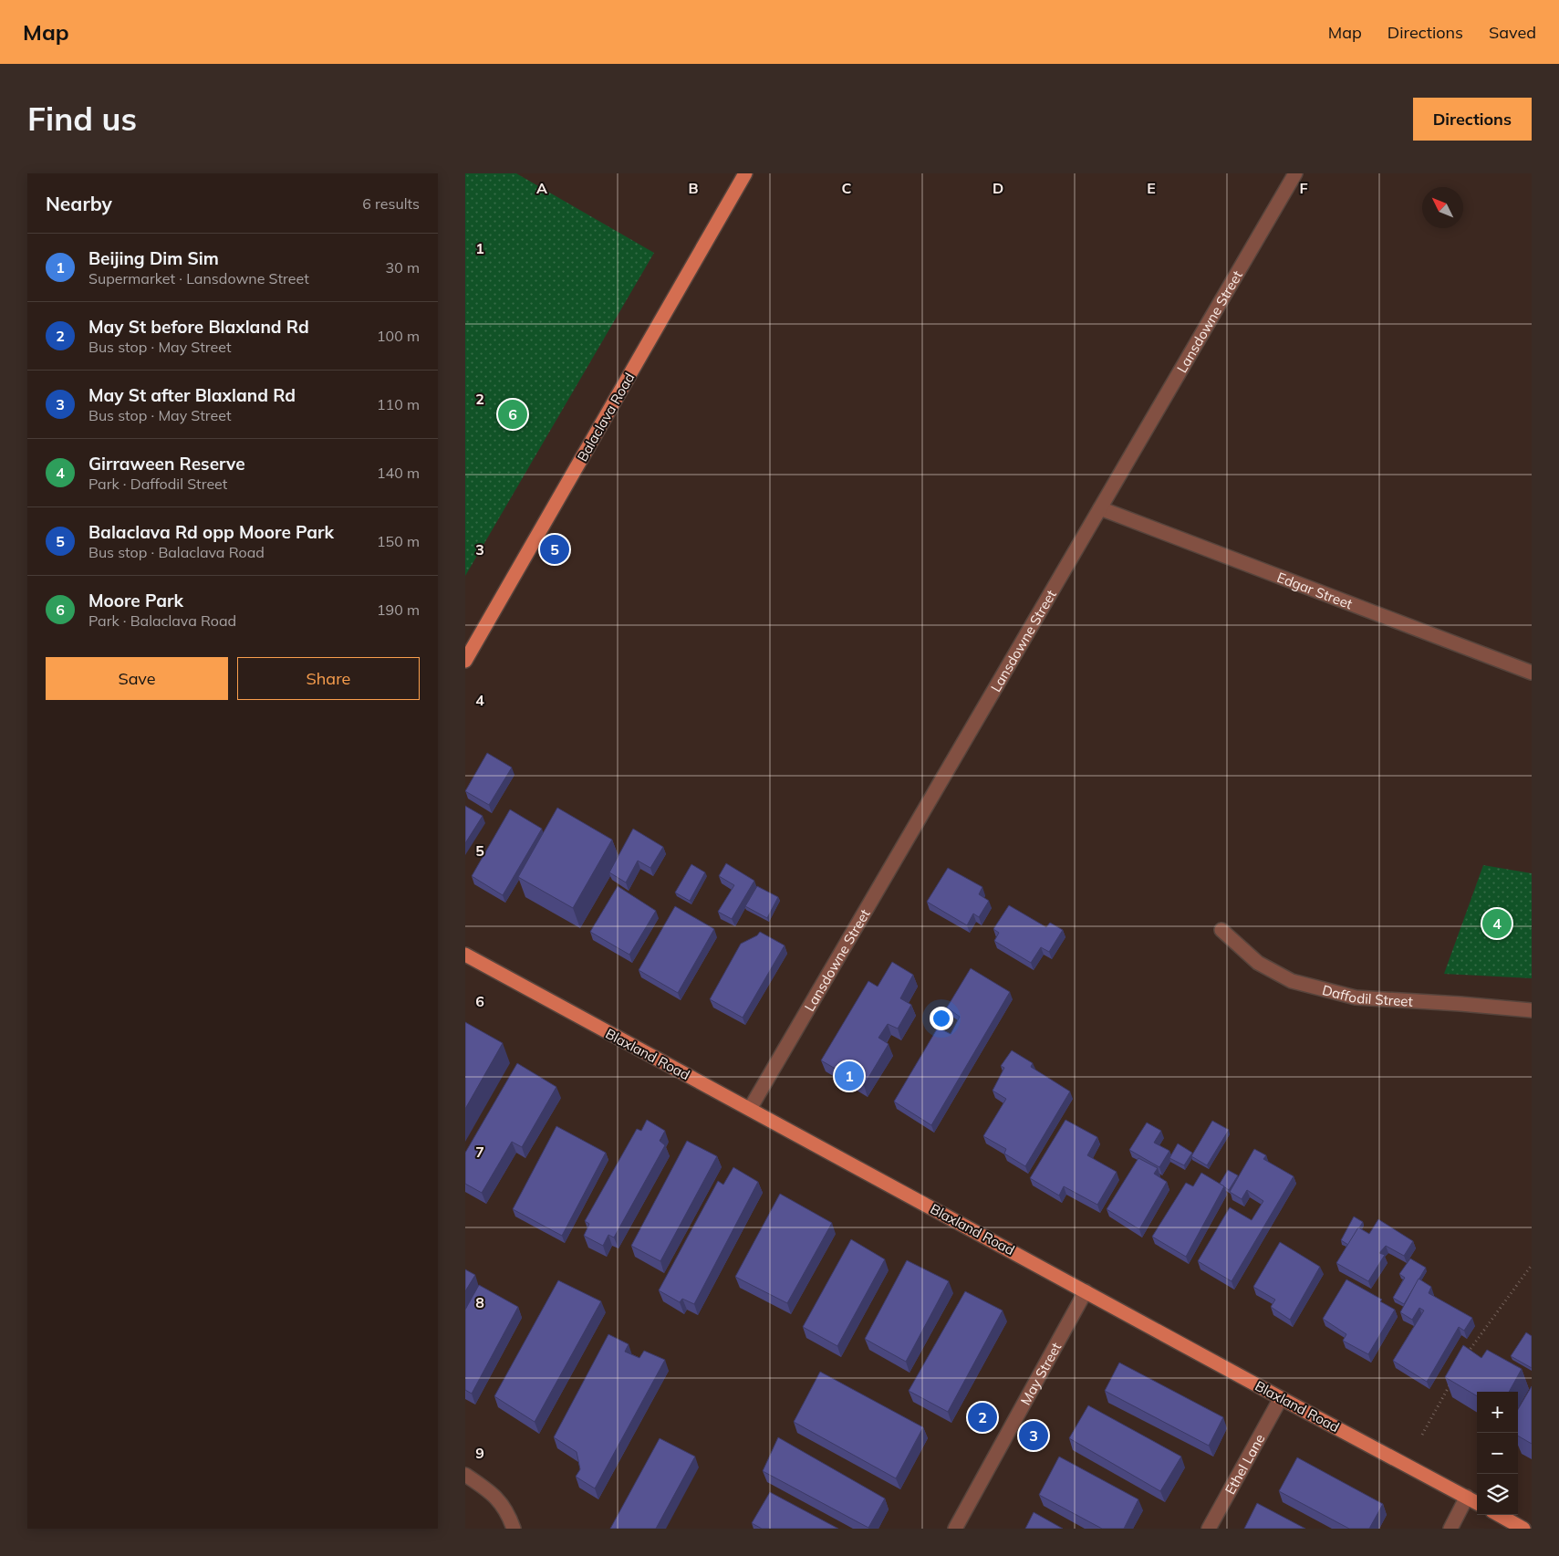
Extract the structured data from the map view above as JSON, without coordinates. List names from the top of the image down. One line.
{"streets":{"main road":["Balaclava Road","Blaxland Road"],"street":["Lansdowne Street","Edgar Street","Daffodil Street","May Street","Ethel Lane"]},"crossings":[["Lansdowne Street","Edgar Street"],["Lansdowne Street","Blaxland Road"],["Blaxland Road","May Street"],["Blaxland Road","Ethel Lane"]],"north":"top left","page":{"header":"Map","nav":["Map","Directions","Saved"],"buttons":["Directions",["Save","Share"]],"title":"Find us","heading":["Nearby","6 results"],"list":[{"mark":"1","name":"Beijing Dim Sim","note":"Supermarket · Lansdowne Street","value":"30 m"},{"mark":"2","name":"May St before Blaxland Rd","note":"Bus stop · May Street","value":"100 m"},{"mark":"3","name":"May St after Blaxland Rd","note":"Bus stop · May Street","value":"110 m"},{"mark":"4","name":"Girraween Reserve","note":"Park · Daffodil Street","value":"140 m"},{"mark":"5","name":"Balaclava Rd opp Moore Park","note":"Bus stop · Balaclava Road","value":"150 m"},{"mark":"6","name":"Moore Park","note":"Park · Balaclava Road","value":"190 m"}],"pins":["6","5","4","1","2","3"],"map_buttons":["+","−"]},"grid":{"columns":["A","B","C","D","E","F"],"rows":["1","2","3","4","5","6","7","8","9"]}}
